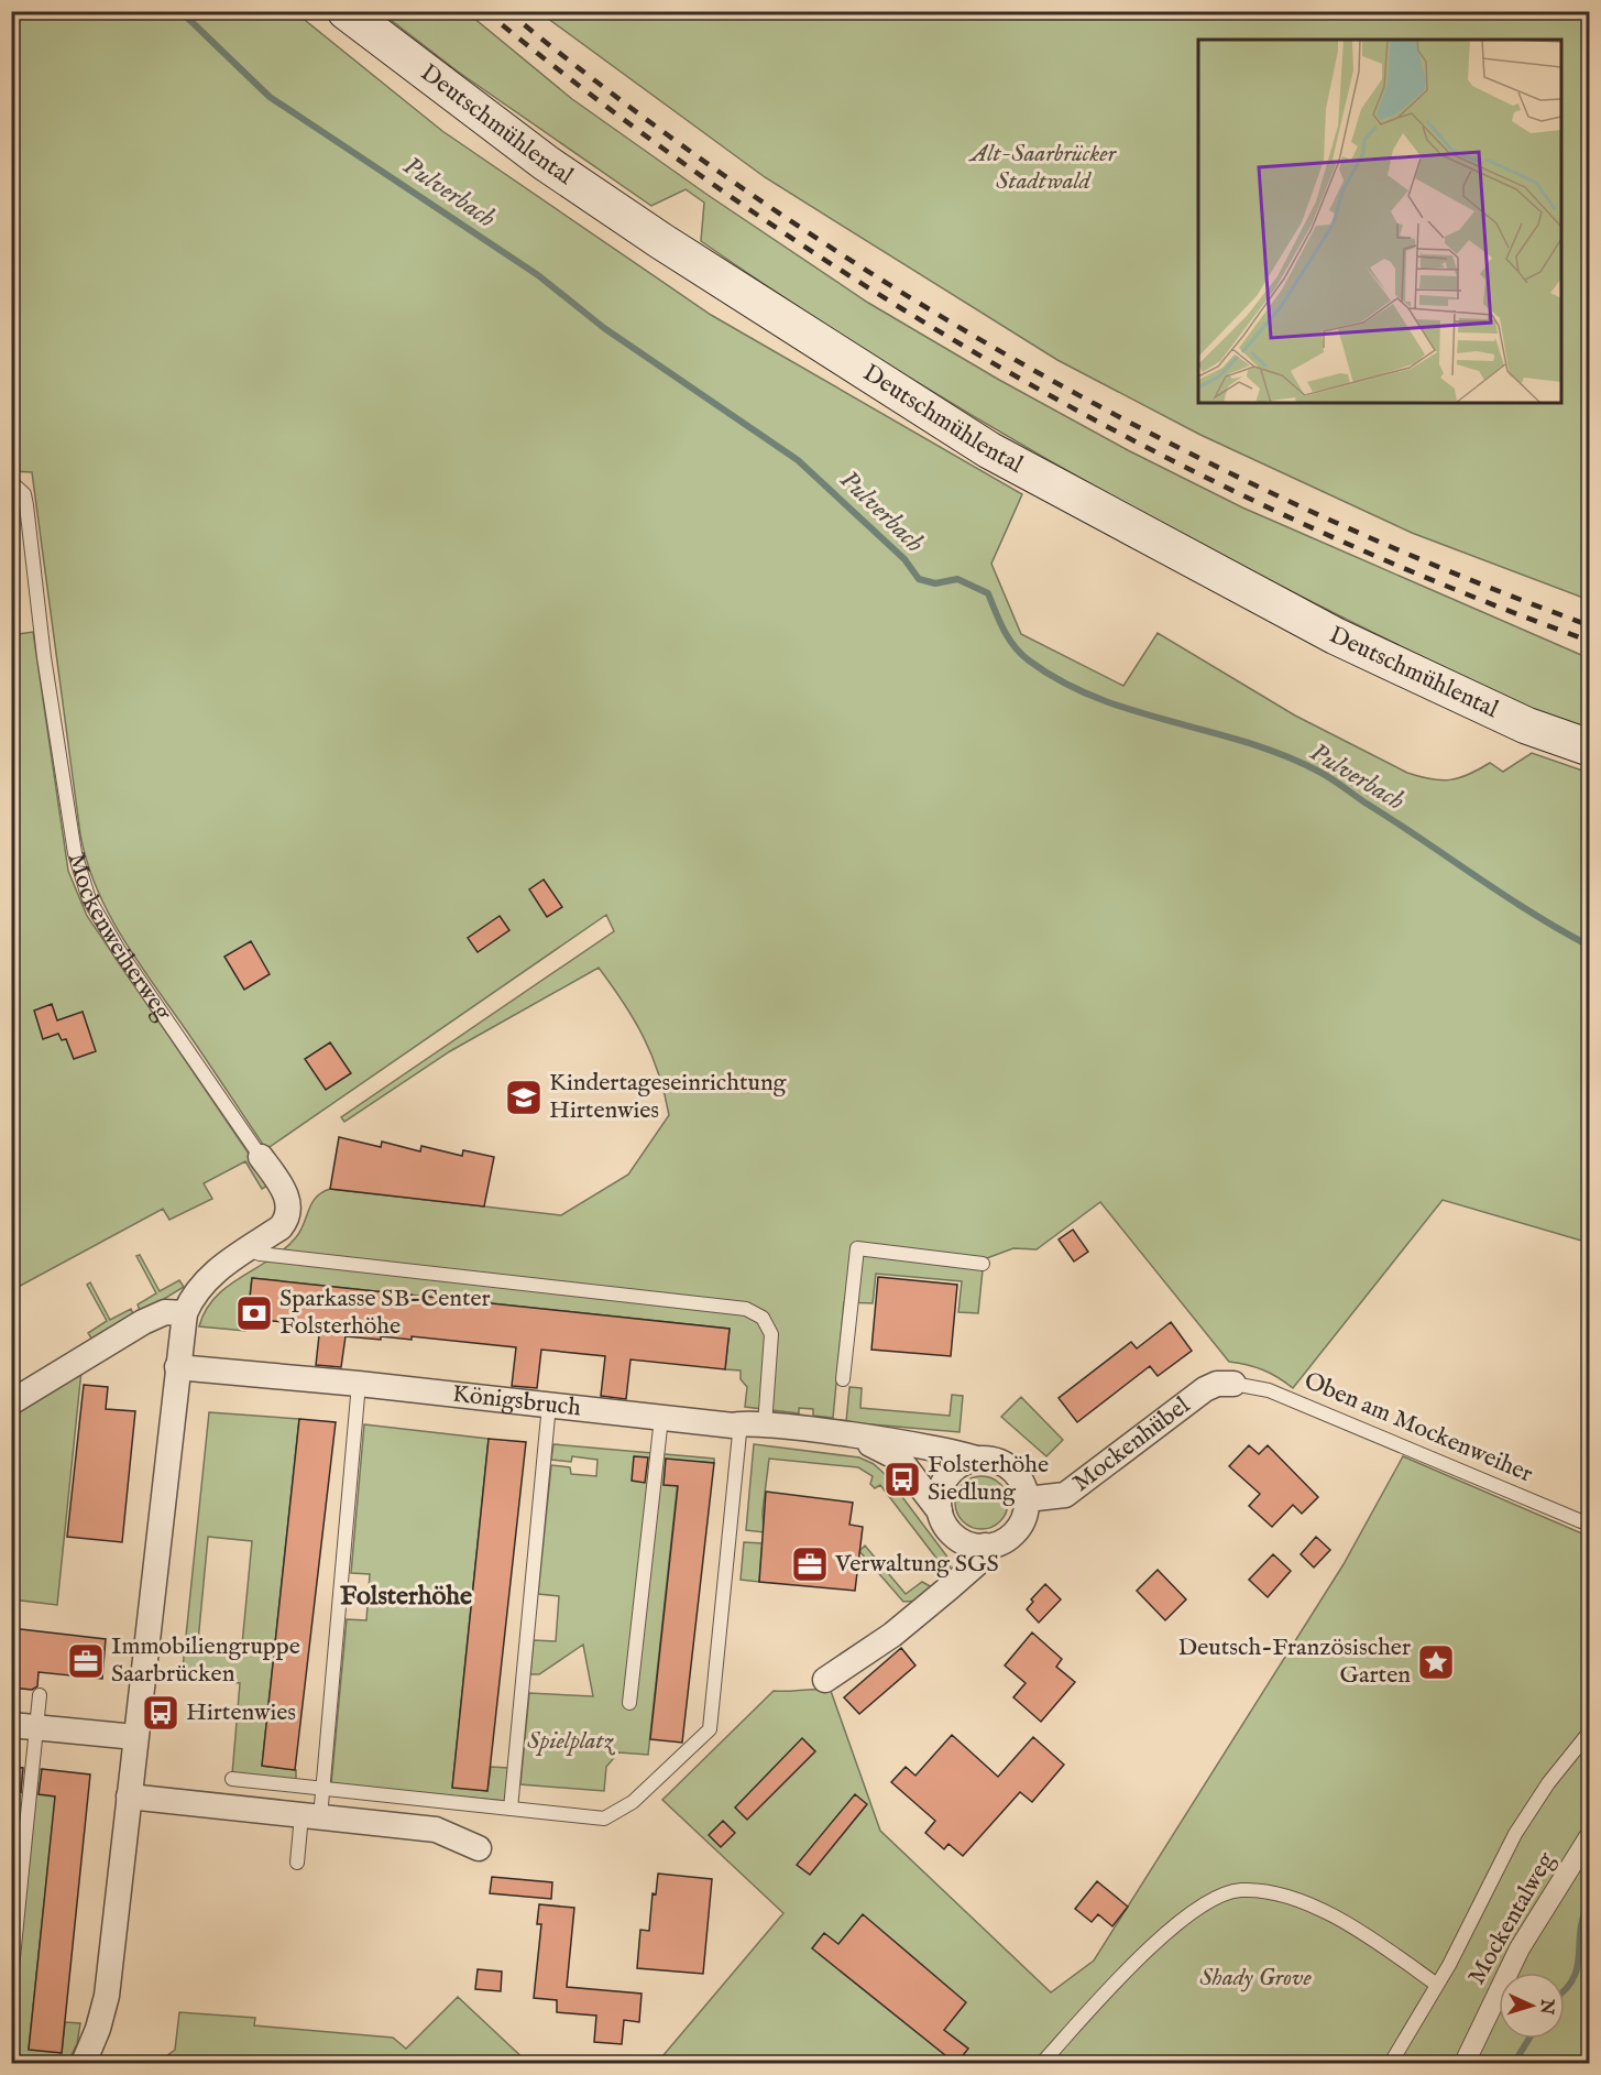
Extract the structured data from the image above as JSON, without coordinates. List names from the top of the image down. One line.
{"streets":{"main road":["Deutschmühlental"],"street":["Mockenweiherweg","Königsbruch","Mockenhübel","Mockentalweg"],"lane":["Oben am Mockenweiher"]},"crossings":[["Königsbruch","Mockenhübel"],["Oben am Mockenweiher","Mockenhübel"]],"districts":["Folsterhöhe"],"water":["Pulverbach"],"parks":["Alt-Saarbrücker Stadtwald","Spielplatz","Shady Grove"],"places":{"school or university":["Kindertageseinrichtung Hirtenwies"],"bank":["Sparkasse SB-Center Folsterhöhe"],"bus stop":["Folsterhöhe Siedlung","Hirtenwies"],"office":["Verwaltung SGS","Immobiliengruppe Saarbrücken"],"place":["Deutsch-Französischer Garten"]},"north":"right"}
